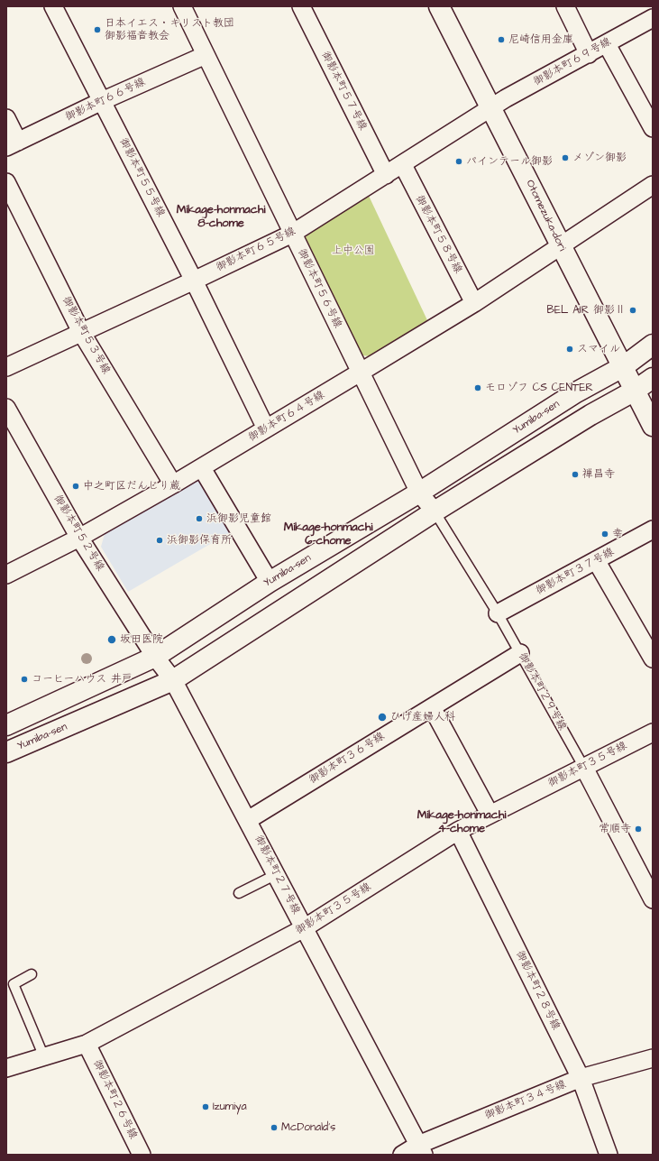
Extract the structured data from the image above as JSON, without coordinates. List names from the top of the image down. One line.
{"streets":{"street":["御影本町６９号線","御影本町５７号線","御影本町６６号線","御影本町５５号線","Otomezuka-dori","御影本町５８号線","御影本町６５号線","御影本町５６号線","御影本町５３号線","御影本町６４号線","Yumiba-sen","御影本町５２号線","御影本町３７号線","御影本町２９号線","御影本町３６号線","御影本町３５号線","御影本町２７号線","御影本町２８号線","御影本町２６号線","御影本町３４号線"]},"crossings":[["御影本町６９号線","Otomezuka-dori"],["御影本町６９号線","御影本町６５号線"],["御影本町５７号線","御影本町６５号線"],["御影本町６６号線","御影本町５５号線"],["御影本町６６号線","御影本町５６号線"],["御影本町５５号線","御影本町６５号線"],["御影本町５５号線","御影本町６４号線"],["Otomezuka-dori","御影本町６５号線"],["Otomezuka-dori","御影本町６４号線"],["Otomezuka-dori","Yumiba-sen"],["御影本町５８号線","御影本町６５号線"],["御影本町５８号線","御影本町６４号線"],["御影本町６５号線","御影本町５６号線"],["御影本町６５号線","御影本町５３号線"],["御影本町５６号線","御影本町６４号線"],["御影本町５６号線","Yumiba-sen"],["御影本町５６号線","御影本町２９号線"],["御影本町５３号線","御影本町６４号線"],["御影本町６４号線","御影本町５２号線"],["Yumiba-sen","御影本町５２号線"],["Yumiba-sen","御影本町２９号線"],["Yumiba-sen","御影本町２７号線"],["御影本町５２号線","御影本町２７号線"],["御影本町３７号線","御影本町２９号線"],["御影本町２９号線","御影本町３６号線"],["御影本町２９号線","御影本町３５号線"],["御影本町３６号線","御影本町２７号線"],["御影本町３５号線","御影本町２７号線"],["御影本町３５号線","御影本町２８号線"],["御影本町３５号線","御影本町２６号線"],["御影本町２７号線","御影本町３４号線"],["御影本町２８号線","御影本町３４号線"]],"districts":["Mikage-honmachi 8-chome","Mikage-honmachi 6-chome","Mikage-honmachi 4-chome"],"parks":["上中公園"],"places":["日本イエス・キリスト教団 御影福音教会","尼崎信用金庫","メゾン御影","パインテール御影","BEL AIR 御影Ⅱ","スマイル","モロゾフ CS CENTER","禅昌寺","中之町区だんじり蔵","浜御影児童館","幸","浜御影保育所","坂田医院","コーヒーハウス 井戸","ひげ産婦人科","常順寺","Izumiya","McDonald's"]}
